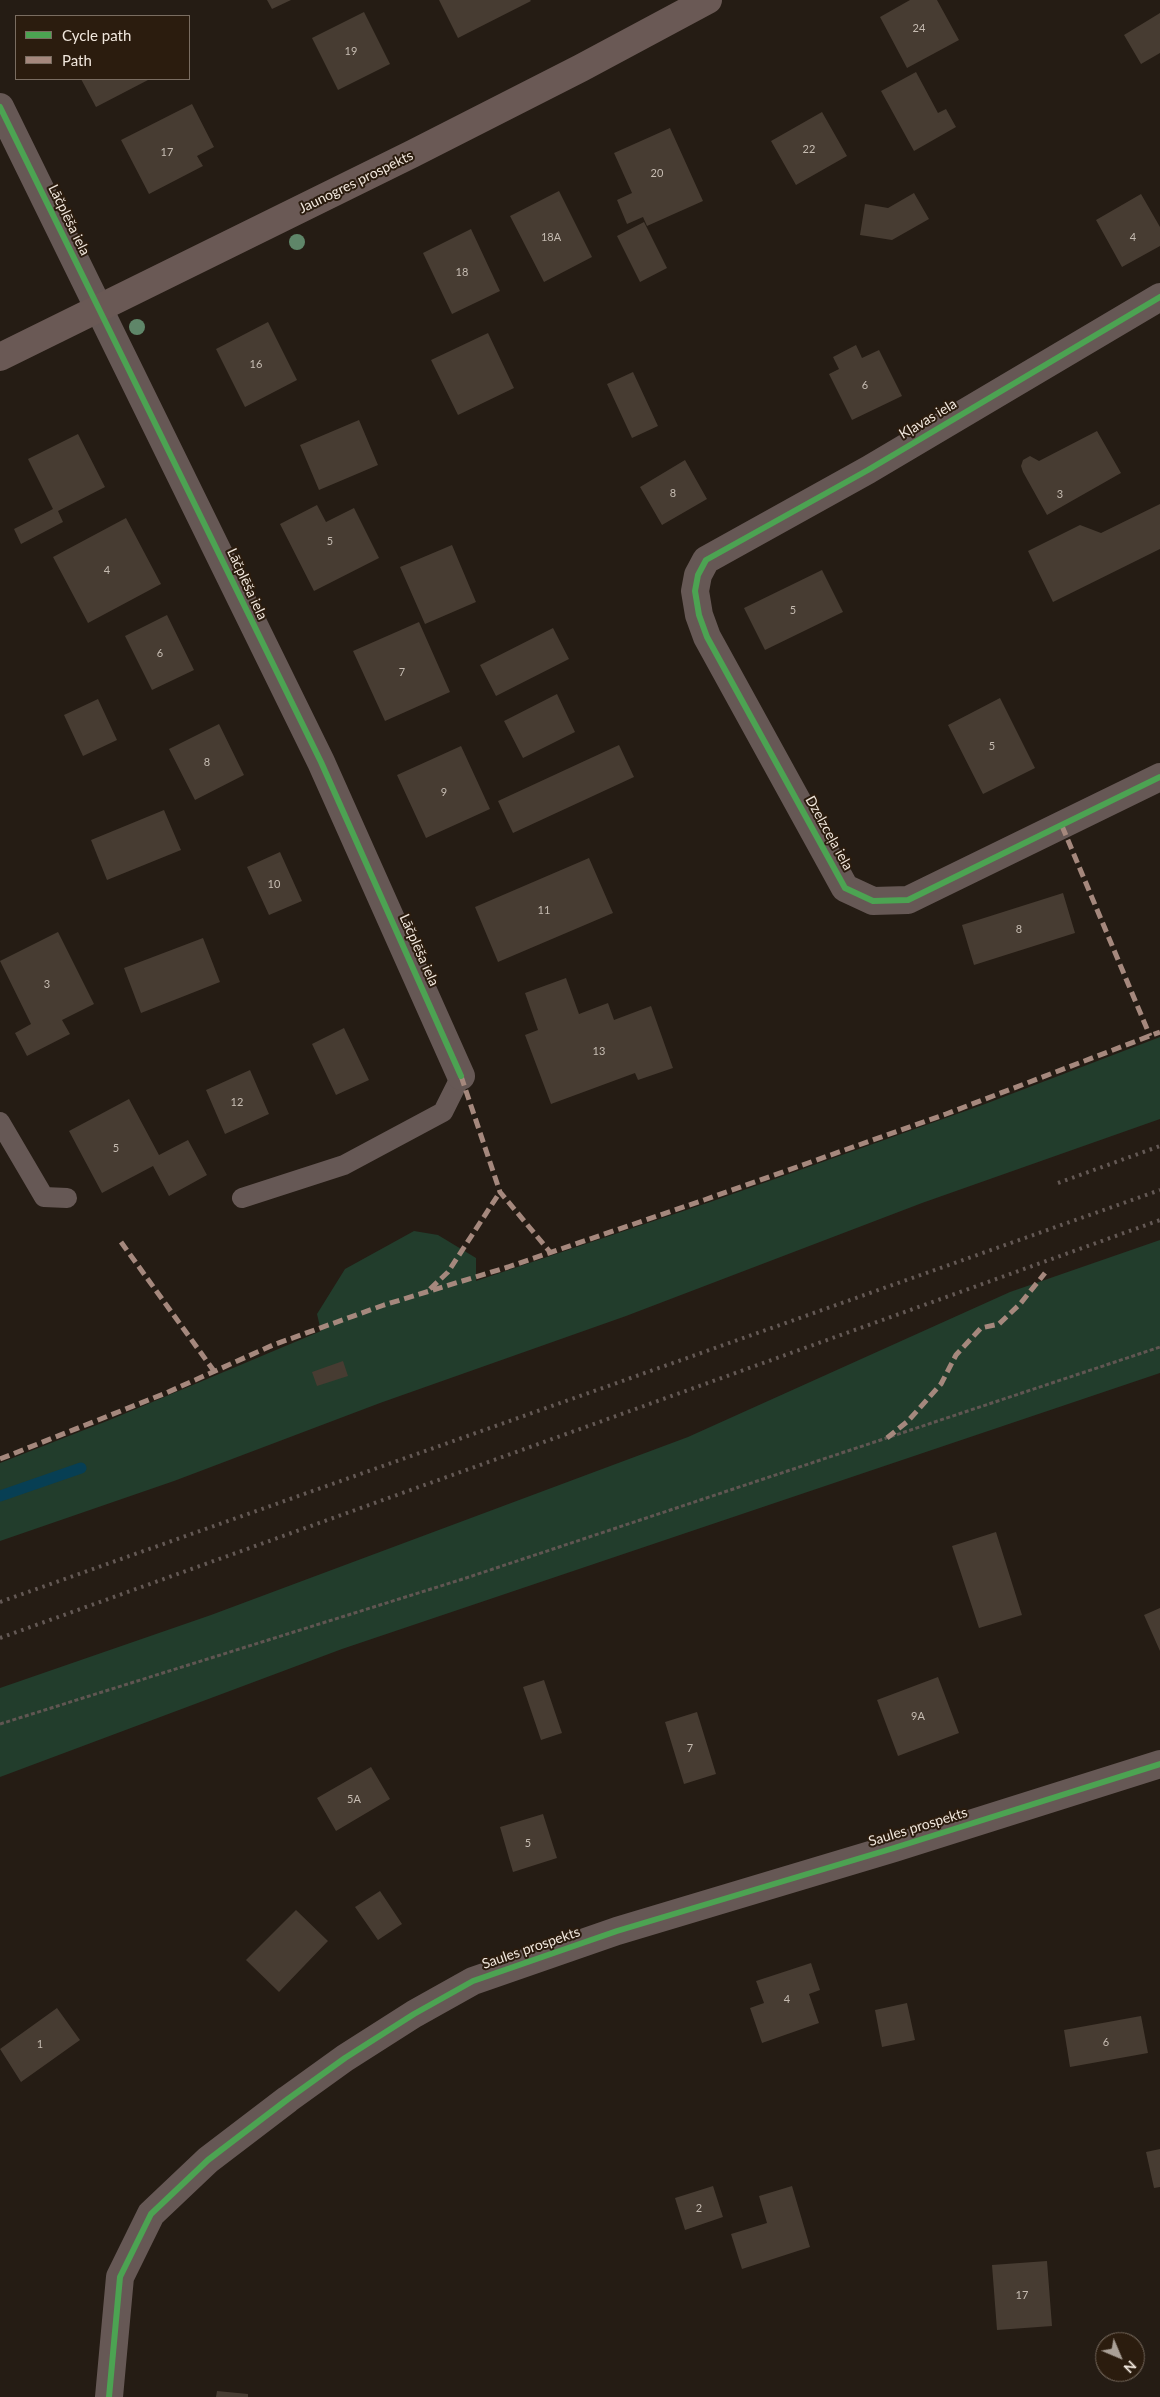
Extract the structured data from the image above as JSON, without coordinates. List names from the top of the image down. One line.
{"streets":{"main road":["Jaunogres prospekts"],"street":["Lāčplēša iela","Kļavas iela","Dzelzceļa iela","Saules prospekts"]},"crossings":[["Jaunogres prospekts","Lāčplēša iela"],["Kļavas iela","Dzelzceļa iela"]],"house_numbers":["24","19","22","17","20","18A","4","18","16","6","8","3","5","4","5","6","7","5","8","9","10","11","8","3","13","12","5","9A","7","5A","5","4","6","1","2","17"],"legend":["Cycle path","Path"],"north":"bottom right"}
